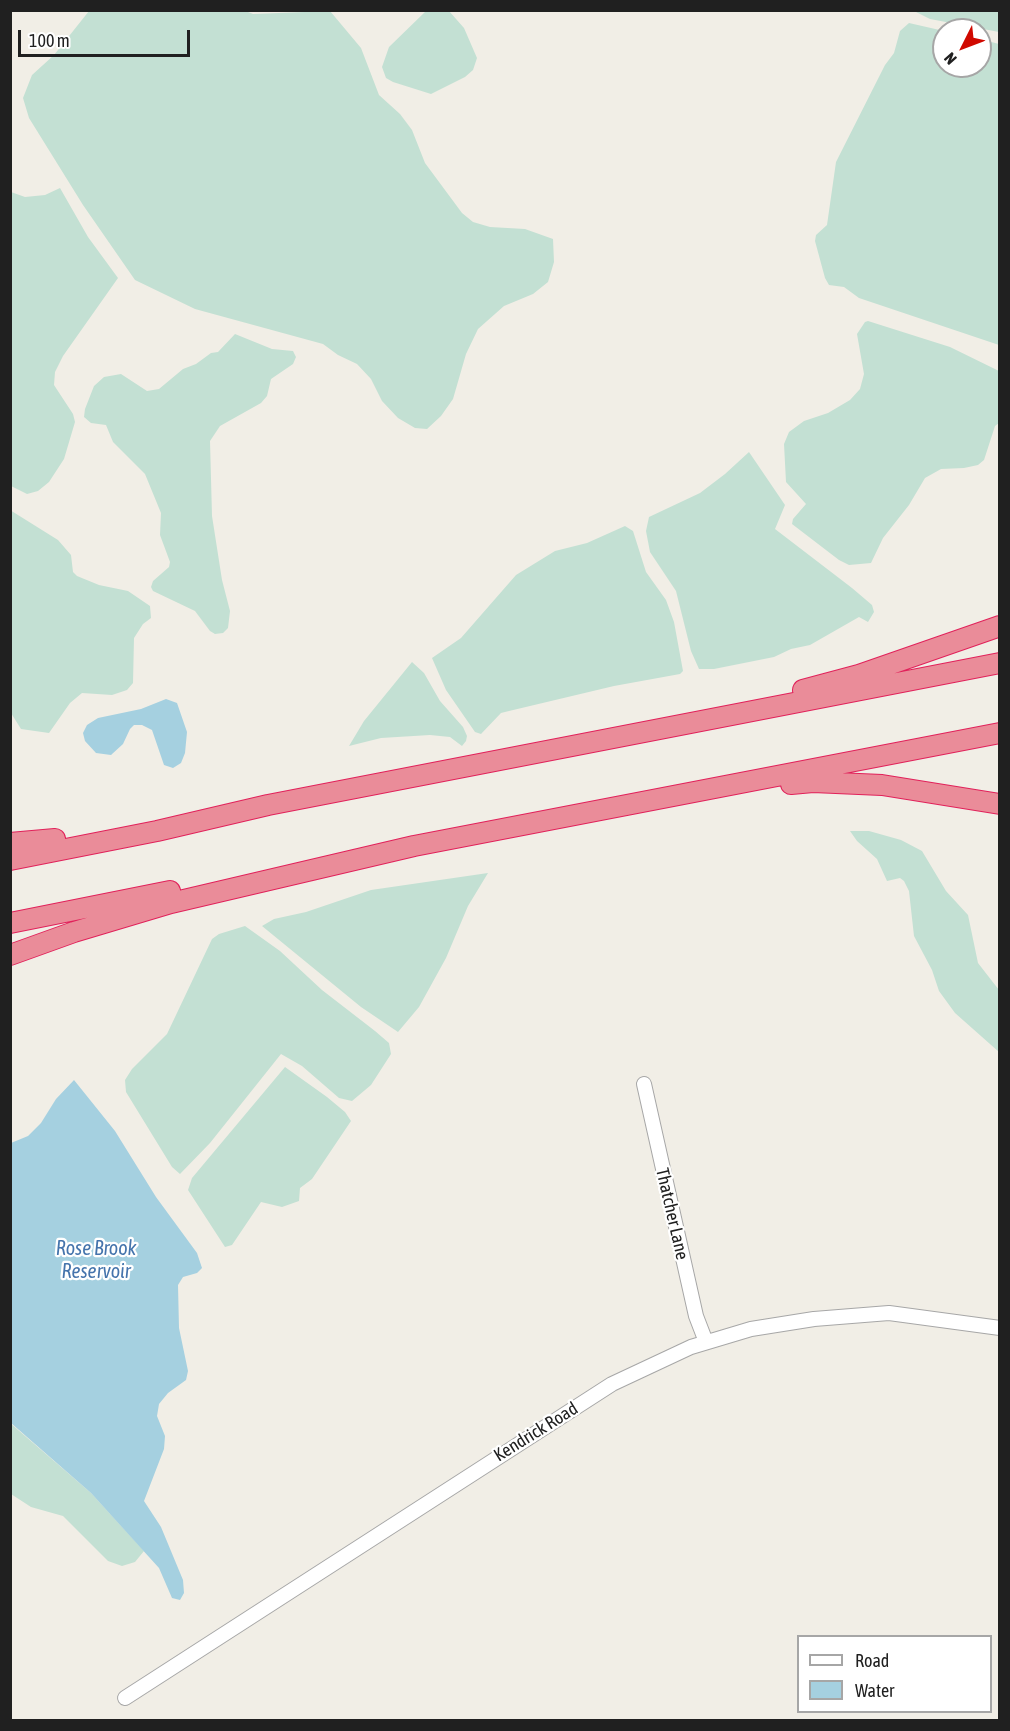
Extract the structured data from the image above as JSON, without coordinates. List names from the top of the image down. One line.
{"streets":{"street":["Thatcher Lane","Kendrick Road"]},"crossings":[["Thatcher Lane","Kendrick Road"]],"water":["Rose Brook Reservoir"],"legend":["Road","Water"],"scale_bar":"100 m","north":"bottom left"}
